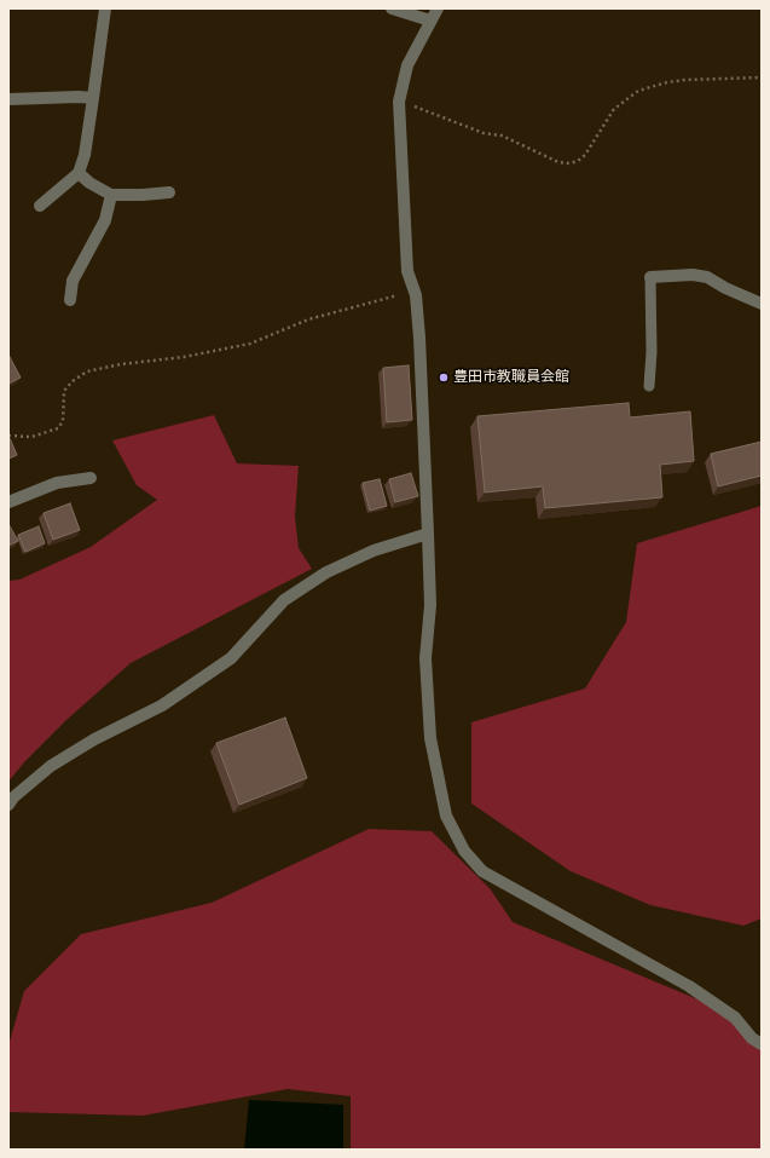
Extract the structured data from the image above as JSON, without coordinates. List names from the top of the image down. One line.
{"places":["豊田市教職員会館"]}
